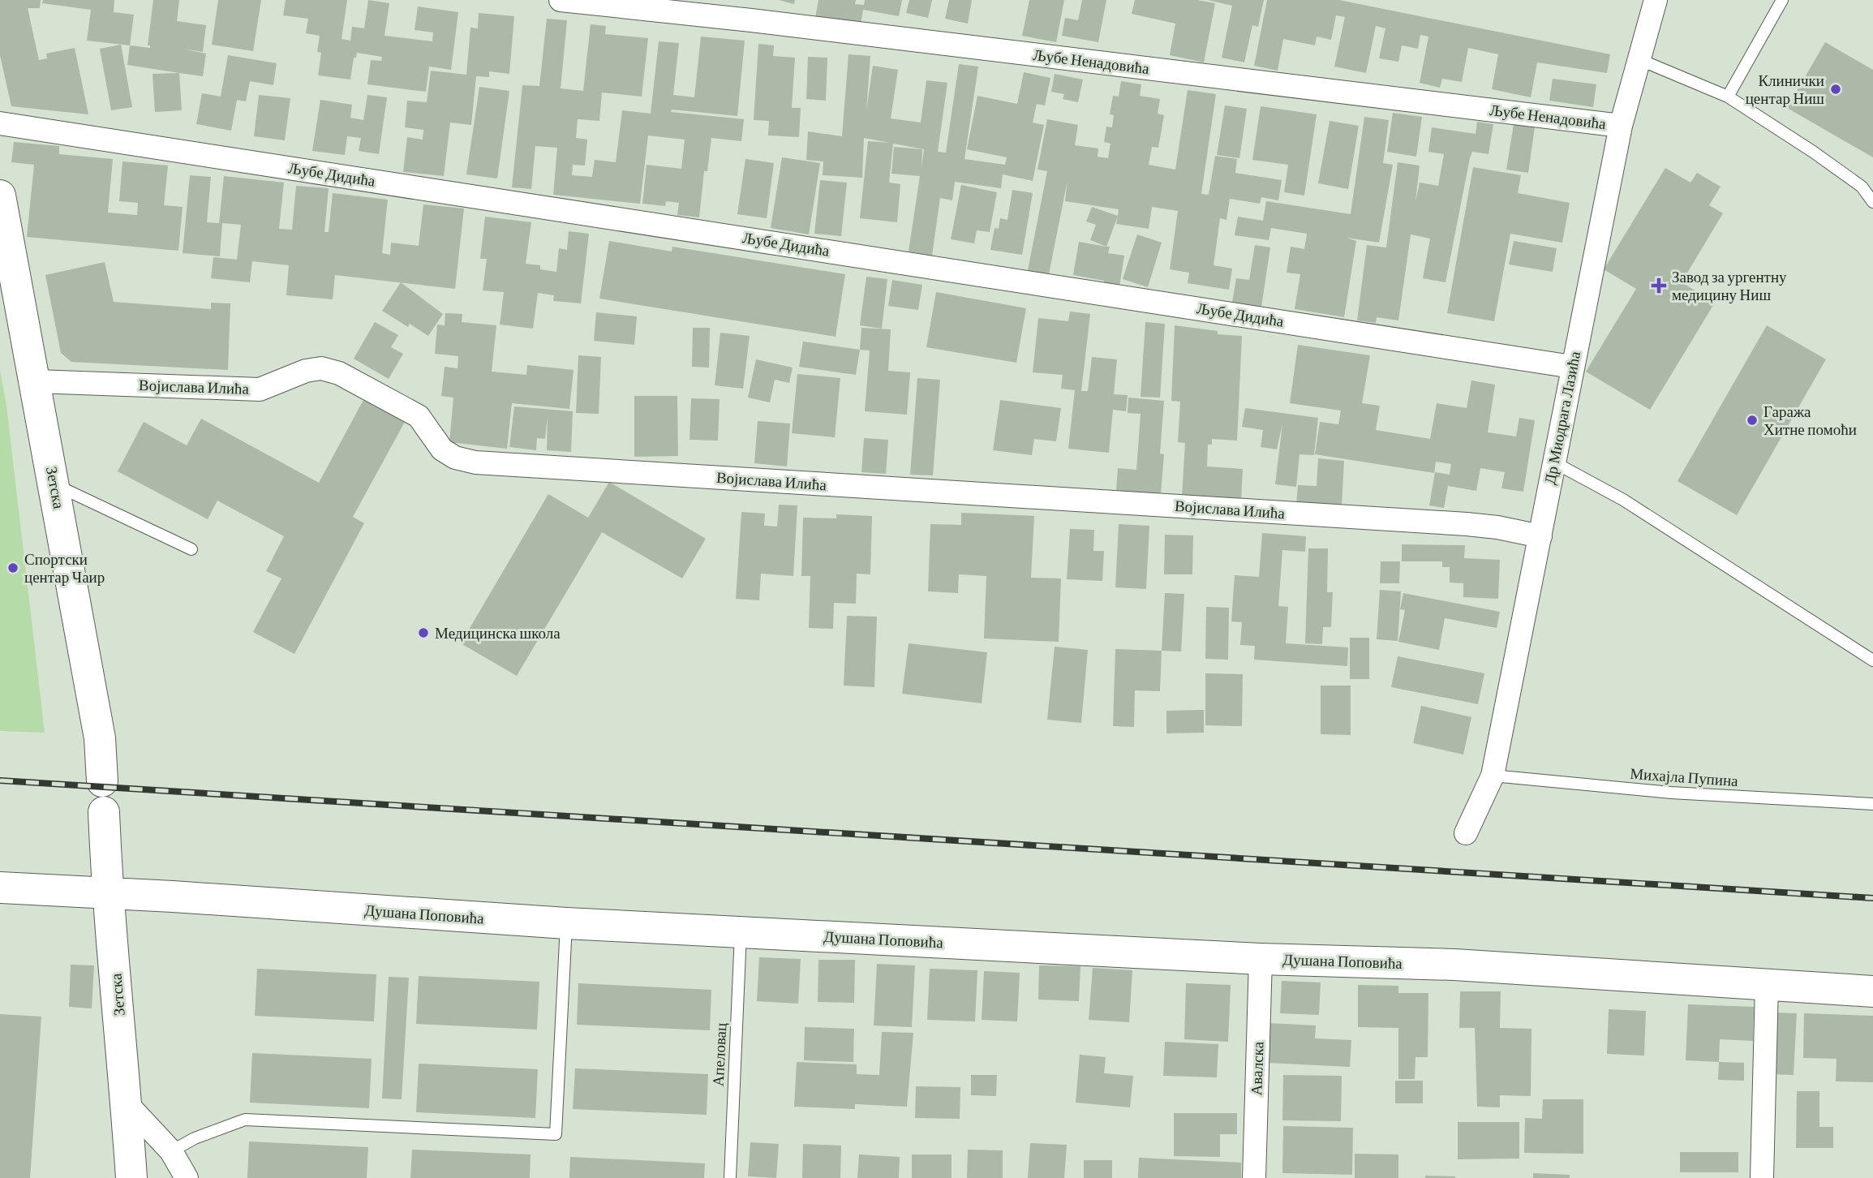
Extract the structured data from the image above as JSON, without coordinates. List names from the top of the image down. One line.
{"streets":{"street":["Љубе Ненадовића","Љубе Дидића","Војислава Илића","Др Миодрага Лазића","Зетска","Душана Поповића","Авалска"],"lane":["Михајла Пупина","Апеловац"]},"crossings":[["Љубе Ненадовића","Др Миодрага Лазића"],["Љубе Дидића","Др Миодрага Лазића"],["Војислава Илића","Др Миодрага Лазића"],["Војислава Илића","Зетска"],["Др Миодрага Лазића","Михајла Пупина"],["Зетска","Душана Поповића"],["Душана Поповића","Апеловац"],["Душана Поповића","Авалска"]],"places":{"other":["Клинички центар Ниш","Гаража Хитне помоћи","Спортски центар Чаир","Медицинска школа"],"health":["Завод за ургентну медицину Ниш"]}}
